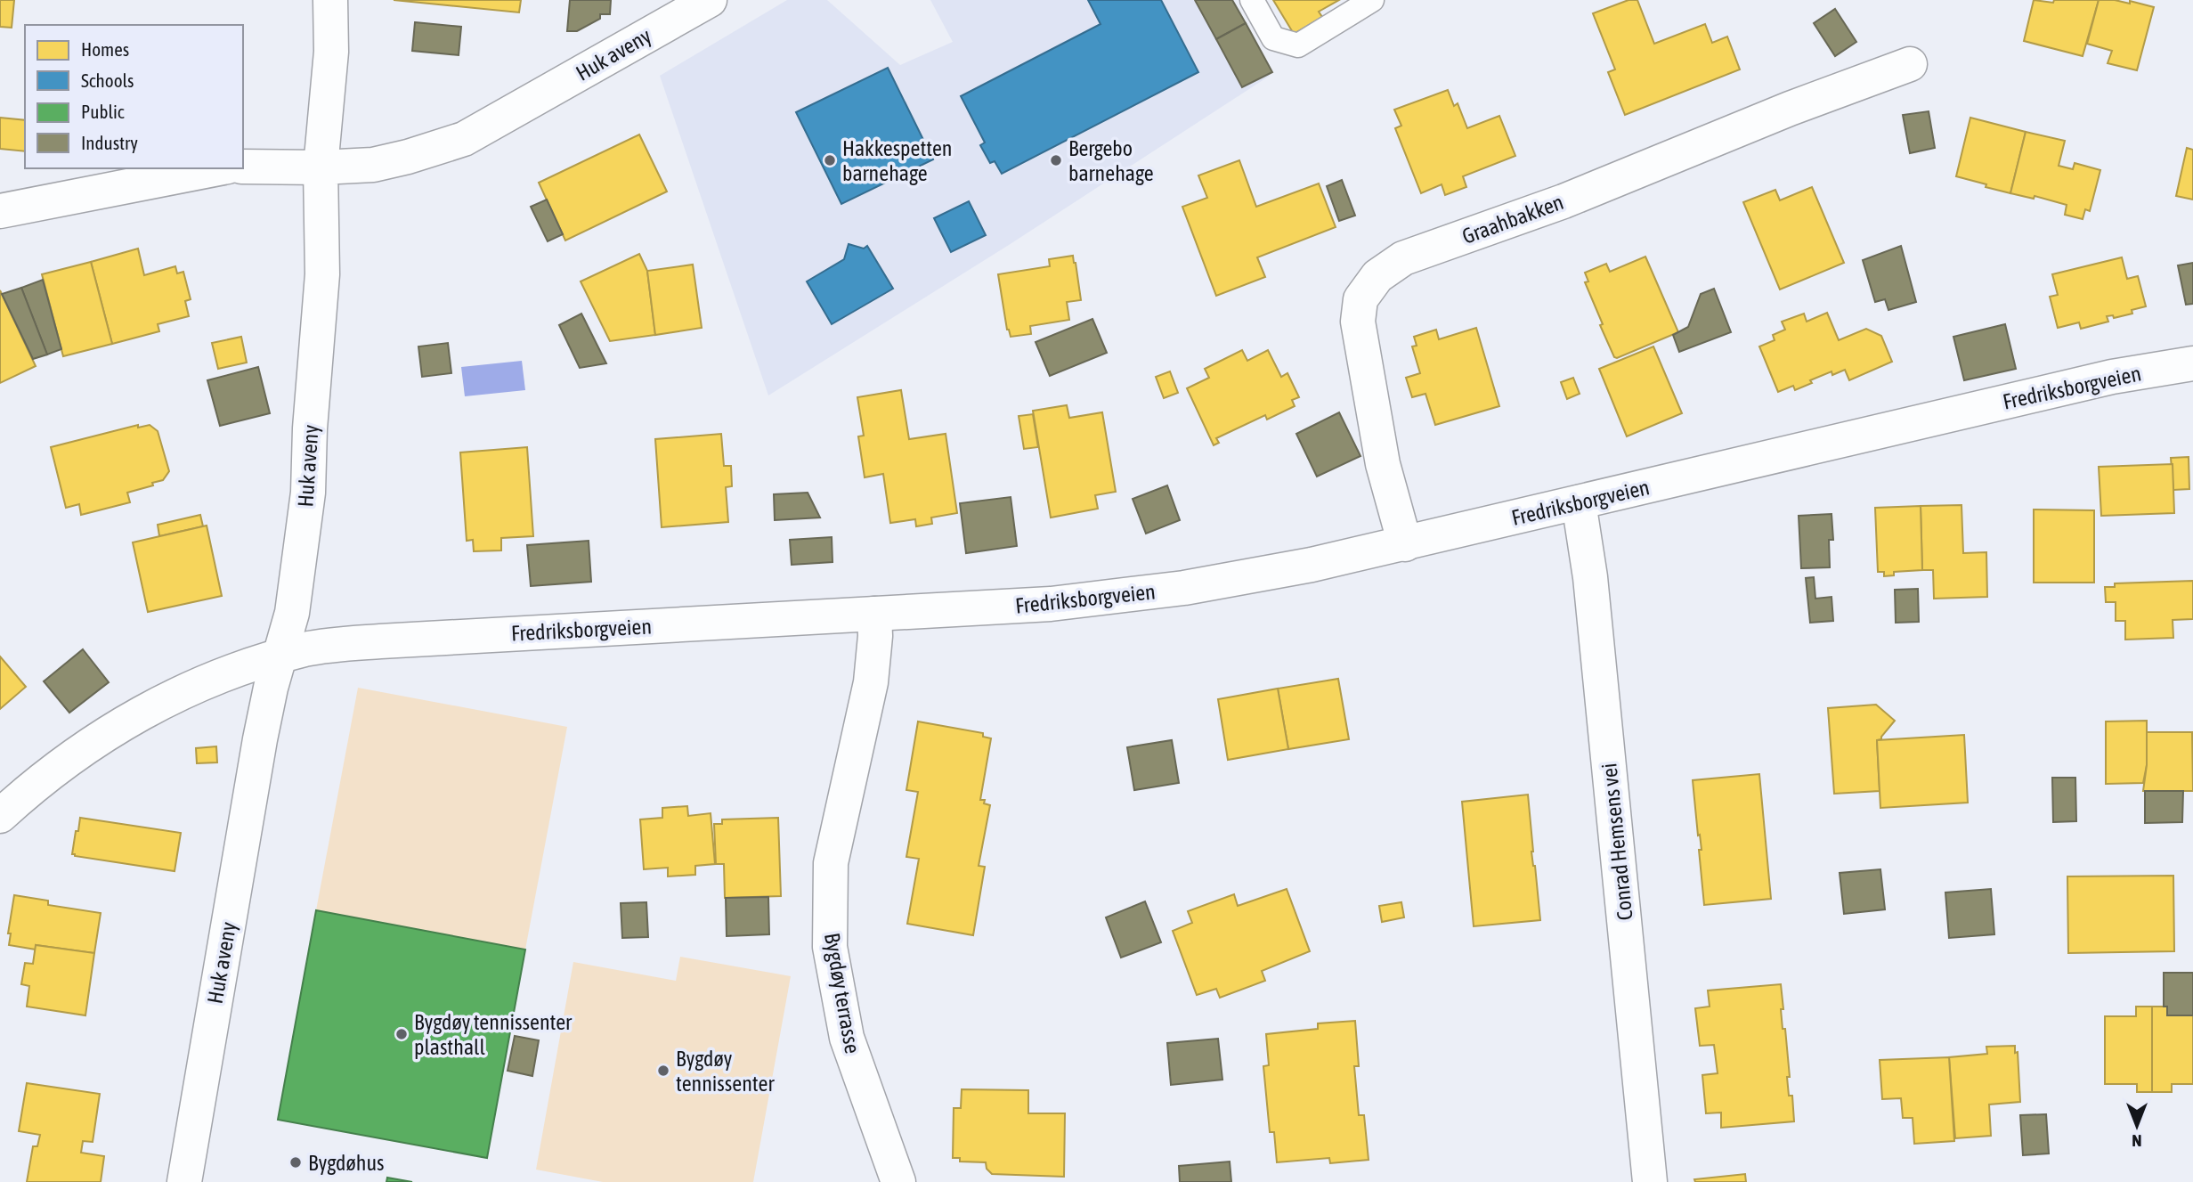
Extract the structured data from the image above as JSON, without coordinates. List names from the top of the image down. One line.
{"streets":{"street":["Huk aveny","Graahbakken","Fredriksborgveien","Conrad Hemsens vei","Bygdøy terrasse"]},"crossings":[["Huk aveny","Fredriksborgveien"],["Graahbakken","Fredriksborgveien"],["Fredriksborgveien","Conrad Hemsens vei"],["Fredriksborgveien","Bygdøy terrasse"]],"places":["Hakkespetten barnehage","Bergebo barnehage","Bygdøy tennissenter plasthall","Bygdøy tennissenter","Bygdøhus"],"legend":["Homes","Schools","Public","Industry"],"north":"bottom"}
